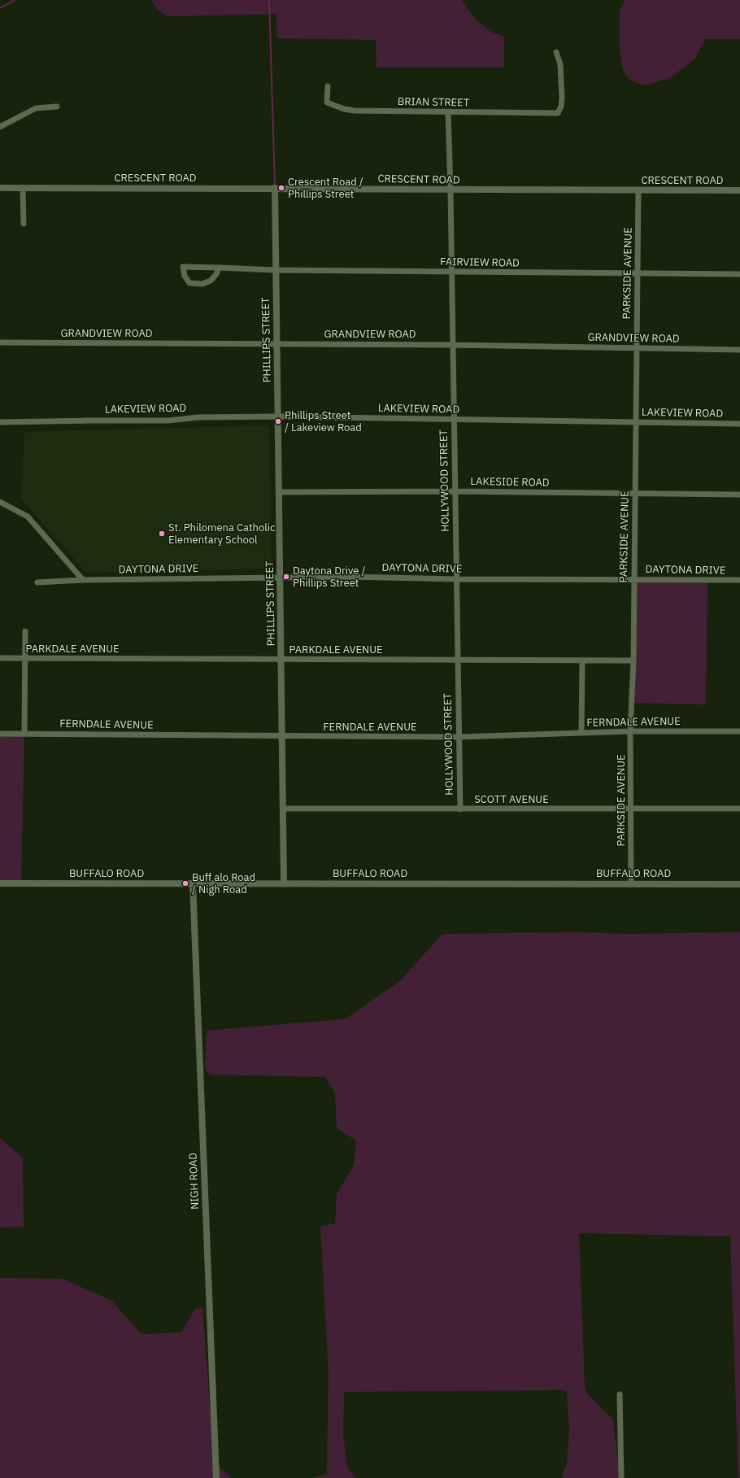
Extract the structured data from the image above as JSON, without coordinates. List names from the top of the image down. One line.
{"streets":{"street":["BRIAN STREET","CRESCENT ROAD","FAIRVIEW ROAD","PARKSIDE AVENUE","GRANDVIEW ROAD","PHILLIPS STREET","LAKEVIEW ROAD","HOLLYWOOD STREET","LAKESIDE ROAD","DAYTONA DRIVE","PARKDALE AVENUE","FERNDALE AVENUE","SCOTT AVENUE","BUFFALO ROAD","NIGH ROAD"]},"crossings":[["BRIAN STREET","HOLLYWOOD STREET"],["CRESCENT ROAD","PARKSIDE AVENUE"],["CRESCENT ROAD","PHILLIPS STREET"],["CRESCENT ROAD","HOLLYWOOD STREET"],["FAIRVIEW ROAD","PARKSIDE AVENUE"],["FAIRVIEW ROAD","PHILLIPS STREET"],["FAIRVIEW ROAD","HOLLYWOOD STREET"],["PARKSIDE AVENUE","GRANDVIEW ROAD"],["PARKSIDE AVENUE","LAKEVIEW ROAD"],["PARKSIDE AVENUE","LAKESIDE ROAD"],["PARKSIDE AVENUE","DAYTONA DRIVE"],["PARKSIDE AVENUE","PARKDALE AVENUE"],["PARKSIDE AVENUE","FERNDALE AVENUE"],["PARKSIDE AVENUE","SCOTT AVENUE"],["PARKSIDE AVENUE","BUFFALO ROAD"],["GRANDVIEW ROAD","PHILLIPS STREET"],["GRANDVIEW ROAD","HOLLYWOOD STREET"],["PHILLIPS STREET","LAKEVIEW ROAD"],["PHILLIPS STREET","LAKESIDE ROAD"],["PHILLIPS STREET","DAYTONA DRIVE"],["PHILLIPS STREET","PARKDALE AVENUE"],["PHILLIPS STREET","FERNDALE AVENUE"],["PHILLIPS STREET","SCOTT AVENUE"],["PHILLIPS STREET","BUFFALO ROAD"],["LAKEVIEW ROAD","HOLLYWOOD STREET"],["HOLLYWOOD STREET","LAKESIDE ROAD"],["HOLLYWOOD STREET","DAYTONA DRIVE"],["HOLLYWOOD STREET","PARKDALE AVENUE"],["HOLLYWOOD STREET","FERNDALE AVENUE"],["HOLLYWOOD STREET","SCOTT AVENUE"],["BUFFALO ROAD","NIGH ROAD"]],"places":["Crescent Road / Phillips Street","Phillips Street / Lakeview Road","St. Philomena Catholic Elementary School","Daytona Drive / Phillips Street","Buff alo Road / Nigh Road"]}
